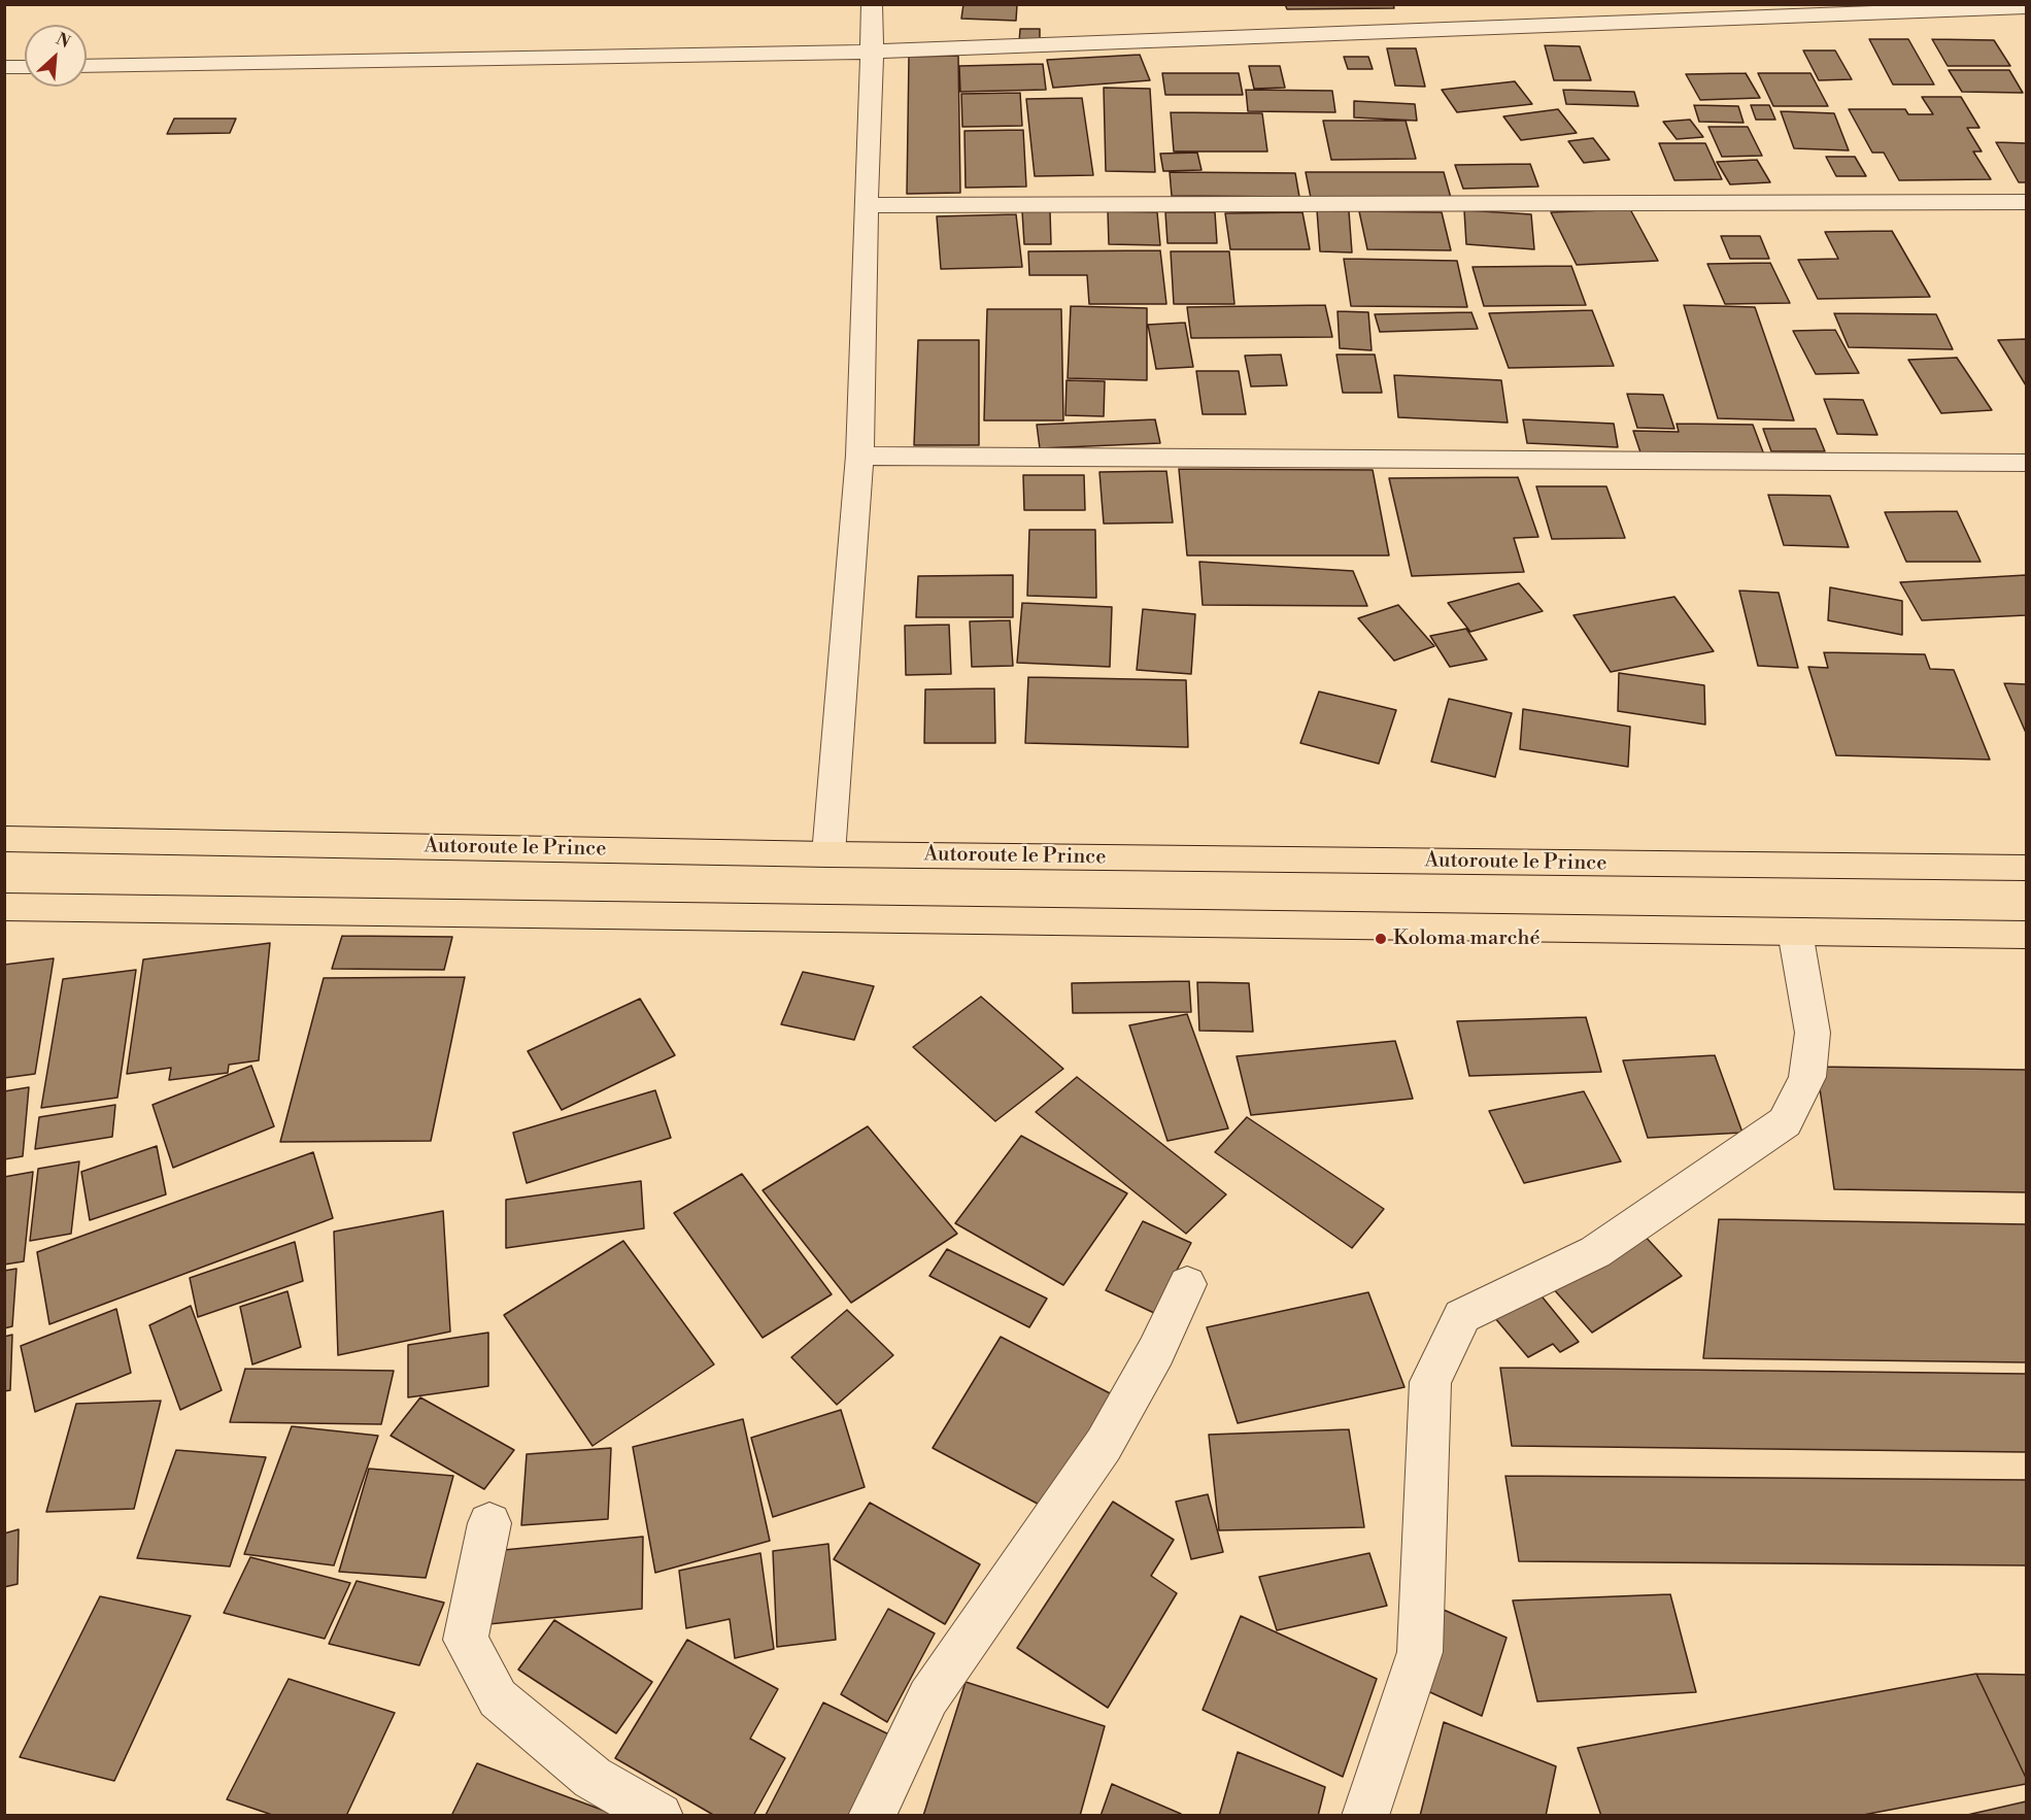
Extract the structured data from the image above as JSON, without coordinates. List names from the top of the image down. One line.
{"streets":{"main road":["Autoroute le Prince"]},"places":["Koloma marché"],"north":"top right"}
